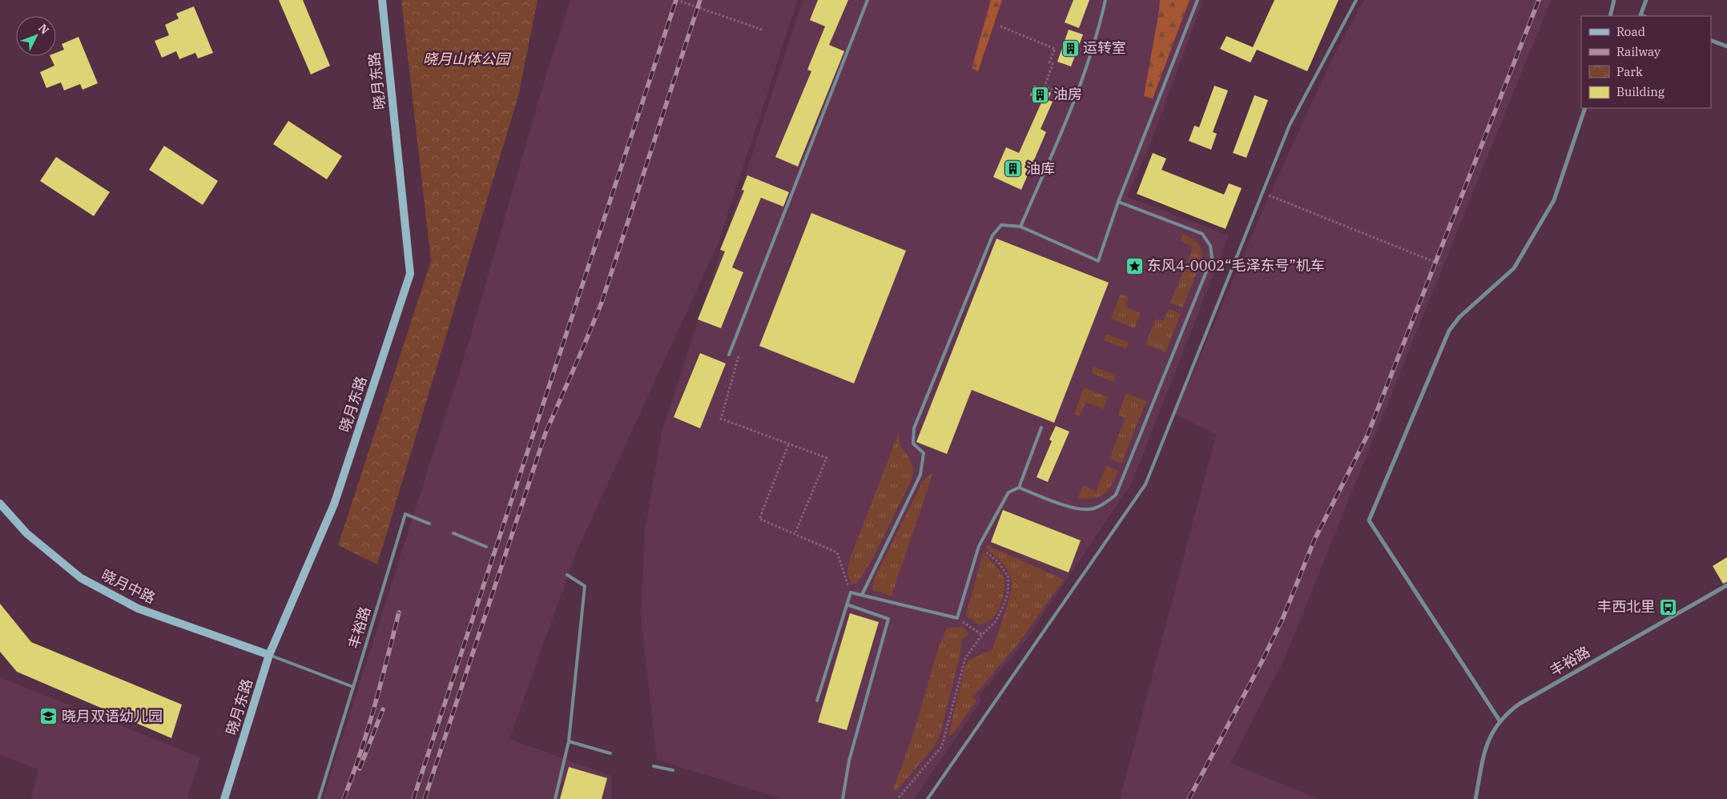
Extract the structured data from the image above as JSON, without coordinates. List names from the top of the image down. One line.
{"streets":{"street":["晓月东路","晓月中路","丰裕路"]},"crossings":[["晓月东路","晓月中路"]],"parks":["晓月山体公园"],"places":{"building":["运转室","油房","油库"],"place":["东风4-0002“毛泽东号”机车"],"bus stop":["丰西北里"],"school or university":["晓月双语幼儿园"]},"legend":["Road","Railway","Park","Building"],"north":"top right"}
